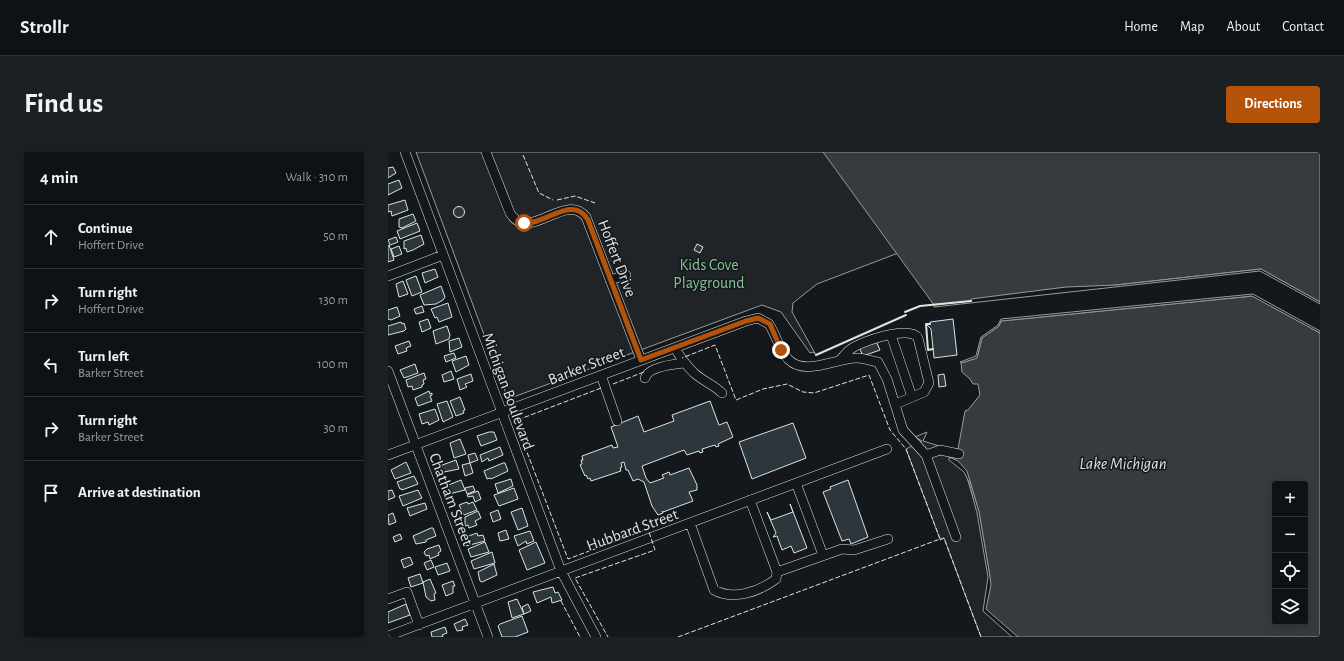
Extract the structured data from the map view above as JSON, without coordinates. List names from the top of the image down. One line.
{"streets":{"street":["Hoffert Drive","Barker Street","Michigan Boulevard","Chatham Street","Hubbard Street"]},"crossings":[["Hoffert Drive","Barker Street"],["Barker Street","Michigan Boulevard"],["Barker Street","Chatham Street"],["Michigan Boulevard","Hubbard Street"],["Chatham Street","Hubbard Street"]],"water":["Lake Michigan"],"parks":["Kids Cove Playground"],"page":{"header":"Strollr","nav":["Home","Map","About","Contact"],"buttons":"Directions","title":"Find us","heading":["4 min","Walk · 310 m"],"list":[["Continue","Hoffert Drive","50 m"],["Turn right","Hoffert Drive","130 m"],["Turn left","Barker Street","100 m"],["Turn right","Barker Street","30 m"],"Arrive at destination"],"map_buttons":["+","−"]}}
